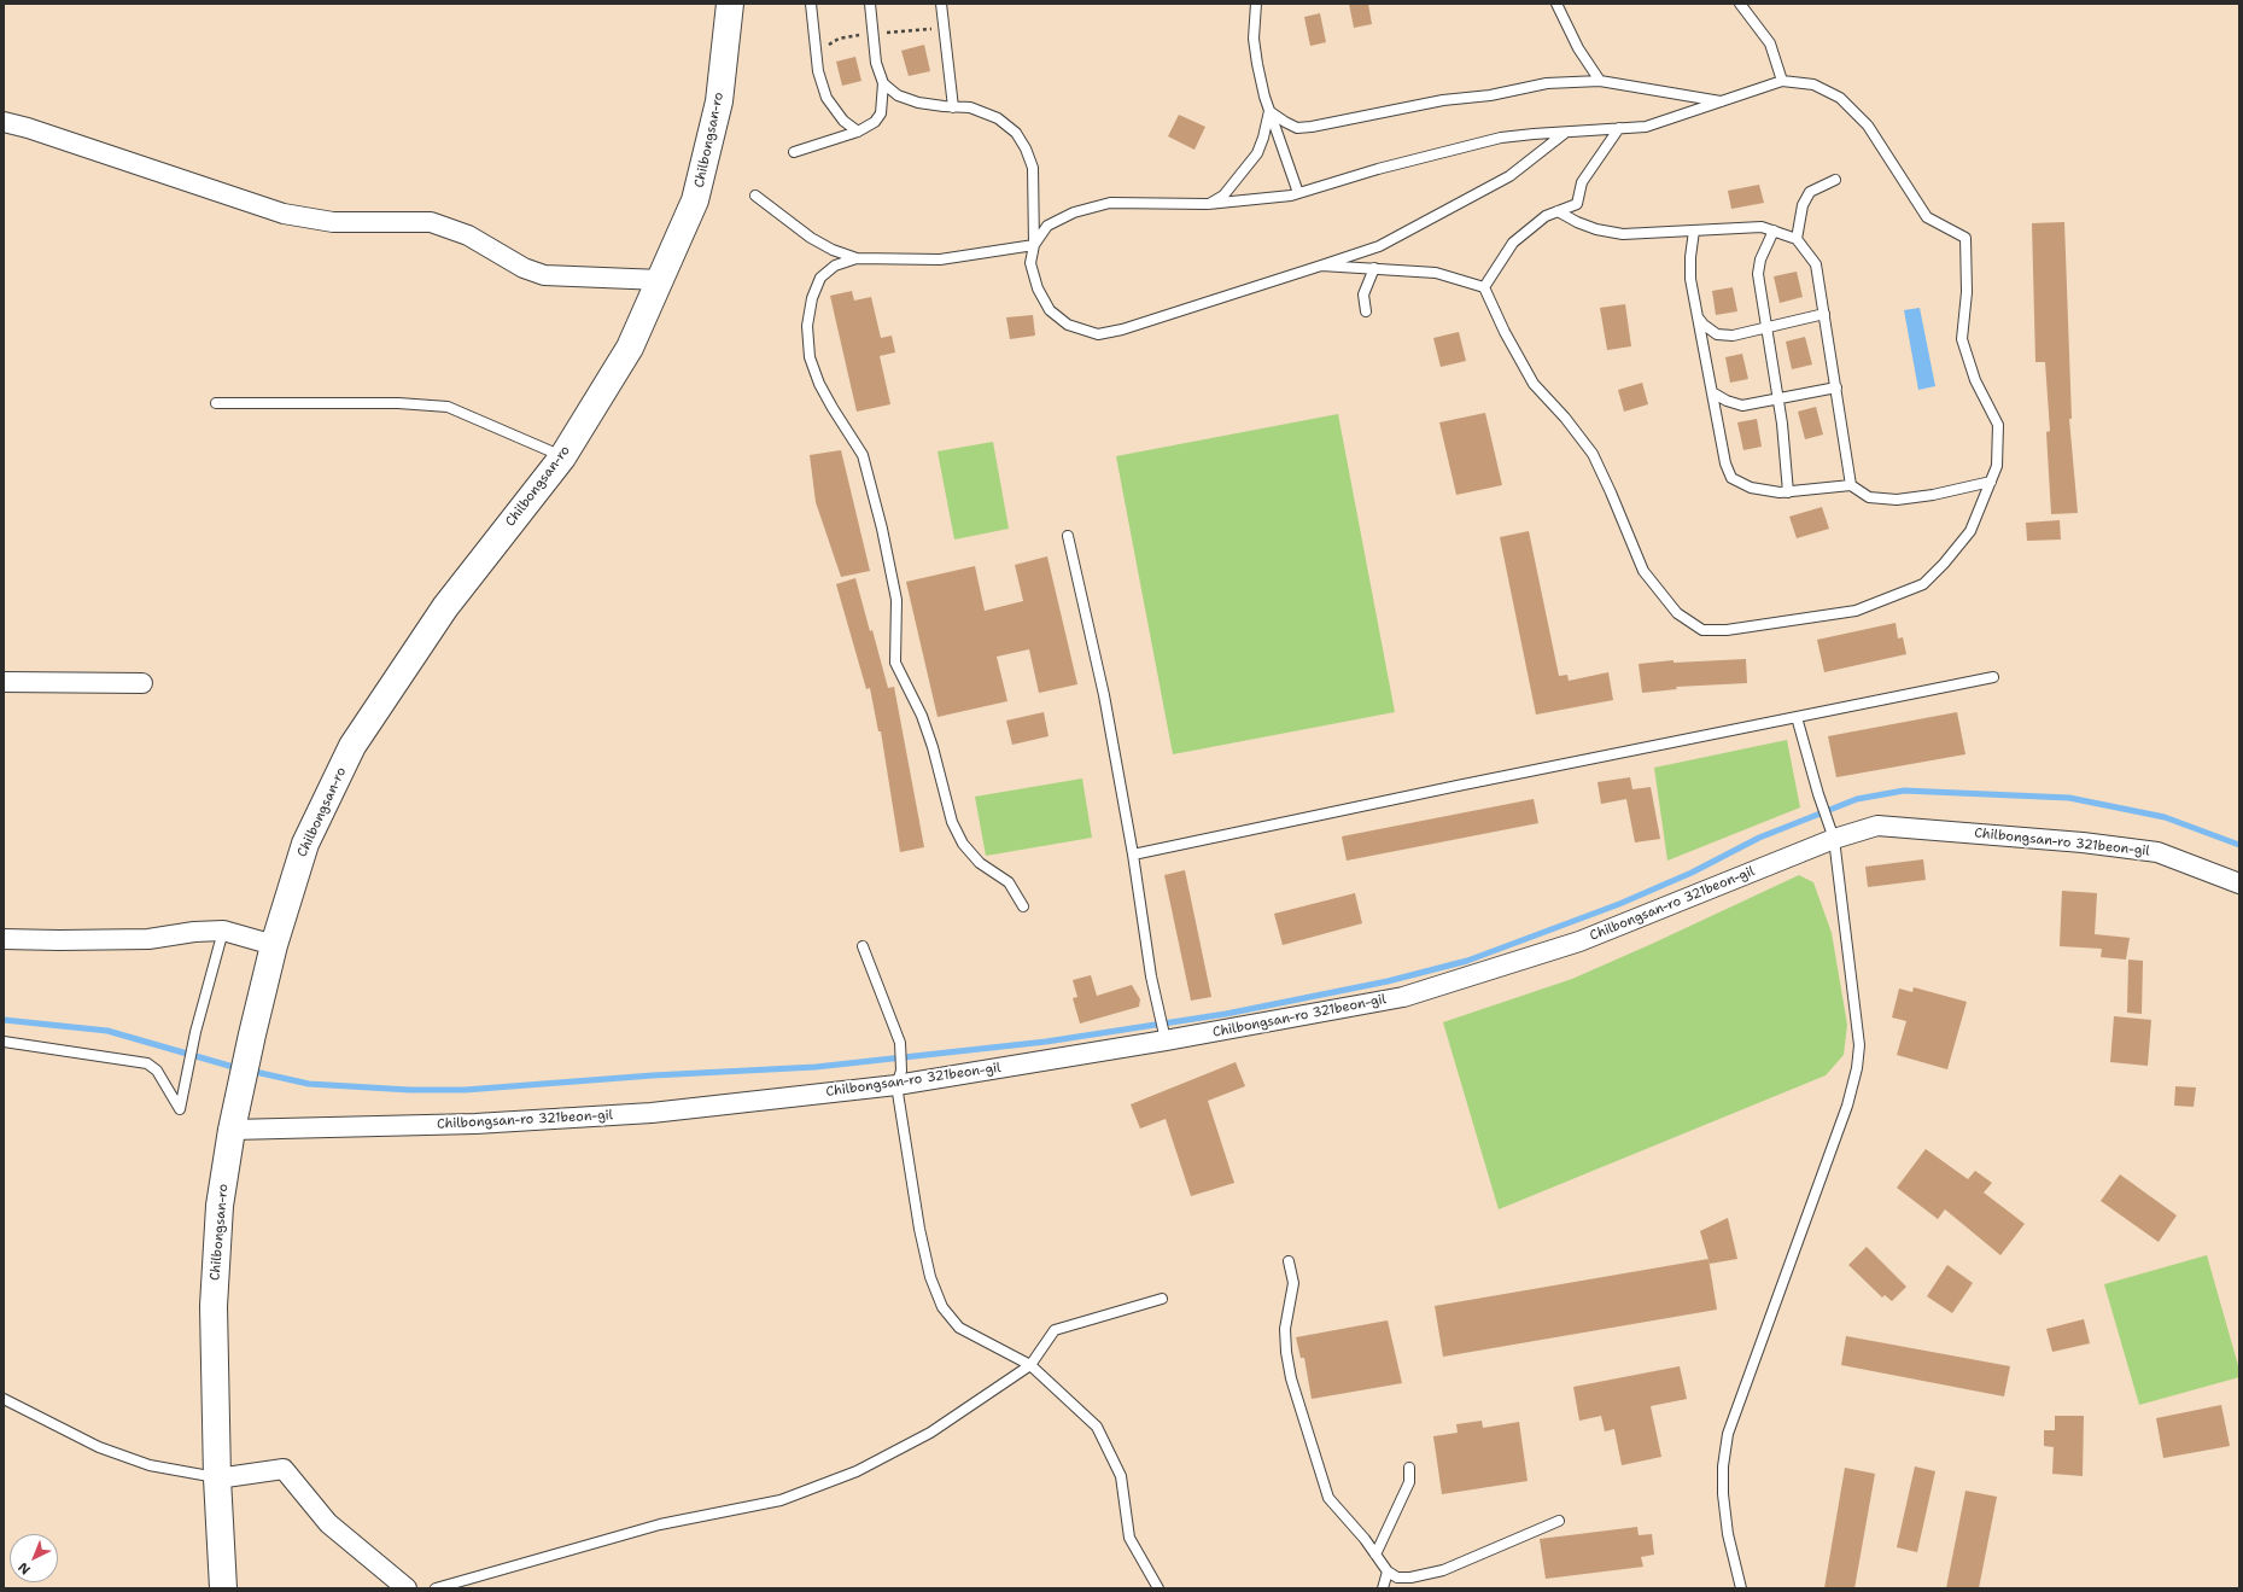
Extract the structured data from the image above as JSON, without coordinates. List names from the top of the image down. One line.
{"streets":{"street":["Chilbongsan-ro","Chilbongsan-ro 321beon-gil"]},"crossings":[["Chilbongsan-ro","Chilbongsan-ro 321beon-gil"]],"north":"bottom left"}
